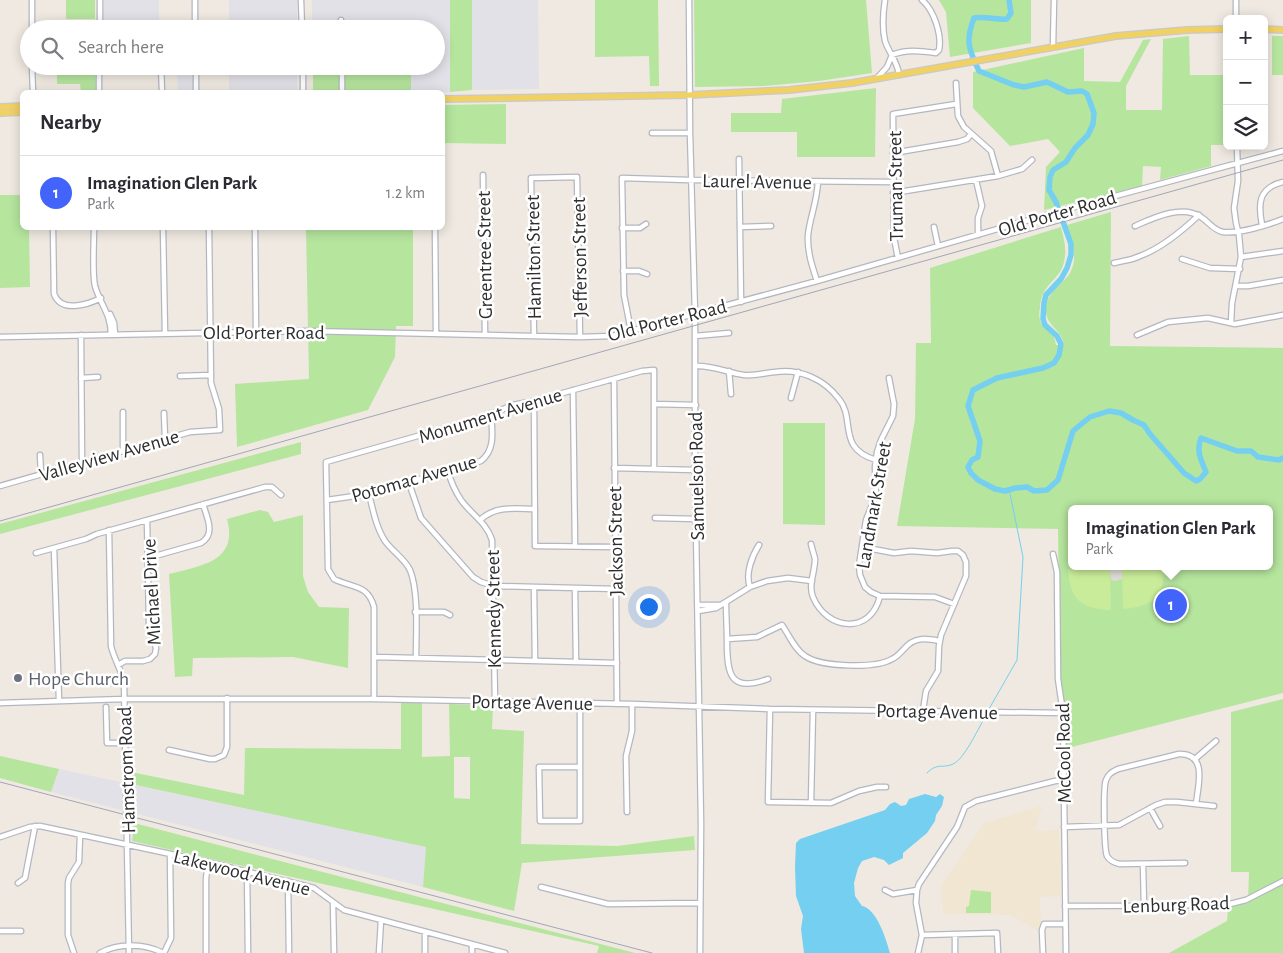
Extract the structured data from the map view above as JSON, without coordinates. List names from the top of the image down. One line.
{"streets":{"street":["Laurel Avenue","Truman Street","Old Porter Road","Greentree Street","Hamilton Street","Jefferson Street","Monument Avenue","Valleyview Avenue","Samuelson Road","Potomac Avenue","Landmark Street","Jackson Street","Michael Drive","Kennedy Street","Portage Avenue","McCool Road","Hamstrom Road","Lakewood Avenue","Lenburg Road"]},"crossings":[["Laurel Avenue","Truman Street"],["Laurel Avenue","Samuelson Road"],["Truman Street","Old Porter Road"],["Old Porter Road","Greentree Street"],["Old Porter Road","Hamilton Street"],["Old Porter Road","Jefferson Street"],["Old Porter Road","Samuelson Road"],["Hamilton Street","Jefferson Street"],["Monument Avenue","Potomac Avenue"],["Monument Avenue","Jackson Street"],["Samuelson Road","Portage Avenue"],["Potomac Avenue","Kennedy Street"],["Jackson Street","Portage Avenue"],["Michael Drive","Hamstrom Road"],["Kennedy Street","Portage Avenue"],["Portage Avenue","McCool Road"],["Portage Avenue","Hamstrom Road"],["McCool Road","Lenburg Road"],["Hamstrom Road","Lakewood Avenue"]],"places":["Hope Church"],"page":{"map_buttons":["+","−"],"search":"Search here","heading":"Nearby","list":[{"mark":"1","name":"Imagination Glen Park","note":"Park","value":"1.2 km"}],"popup":["Imagination Glen Park","Park"],"pins":"1"}}
